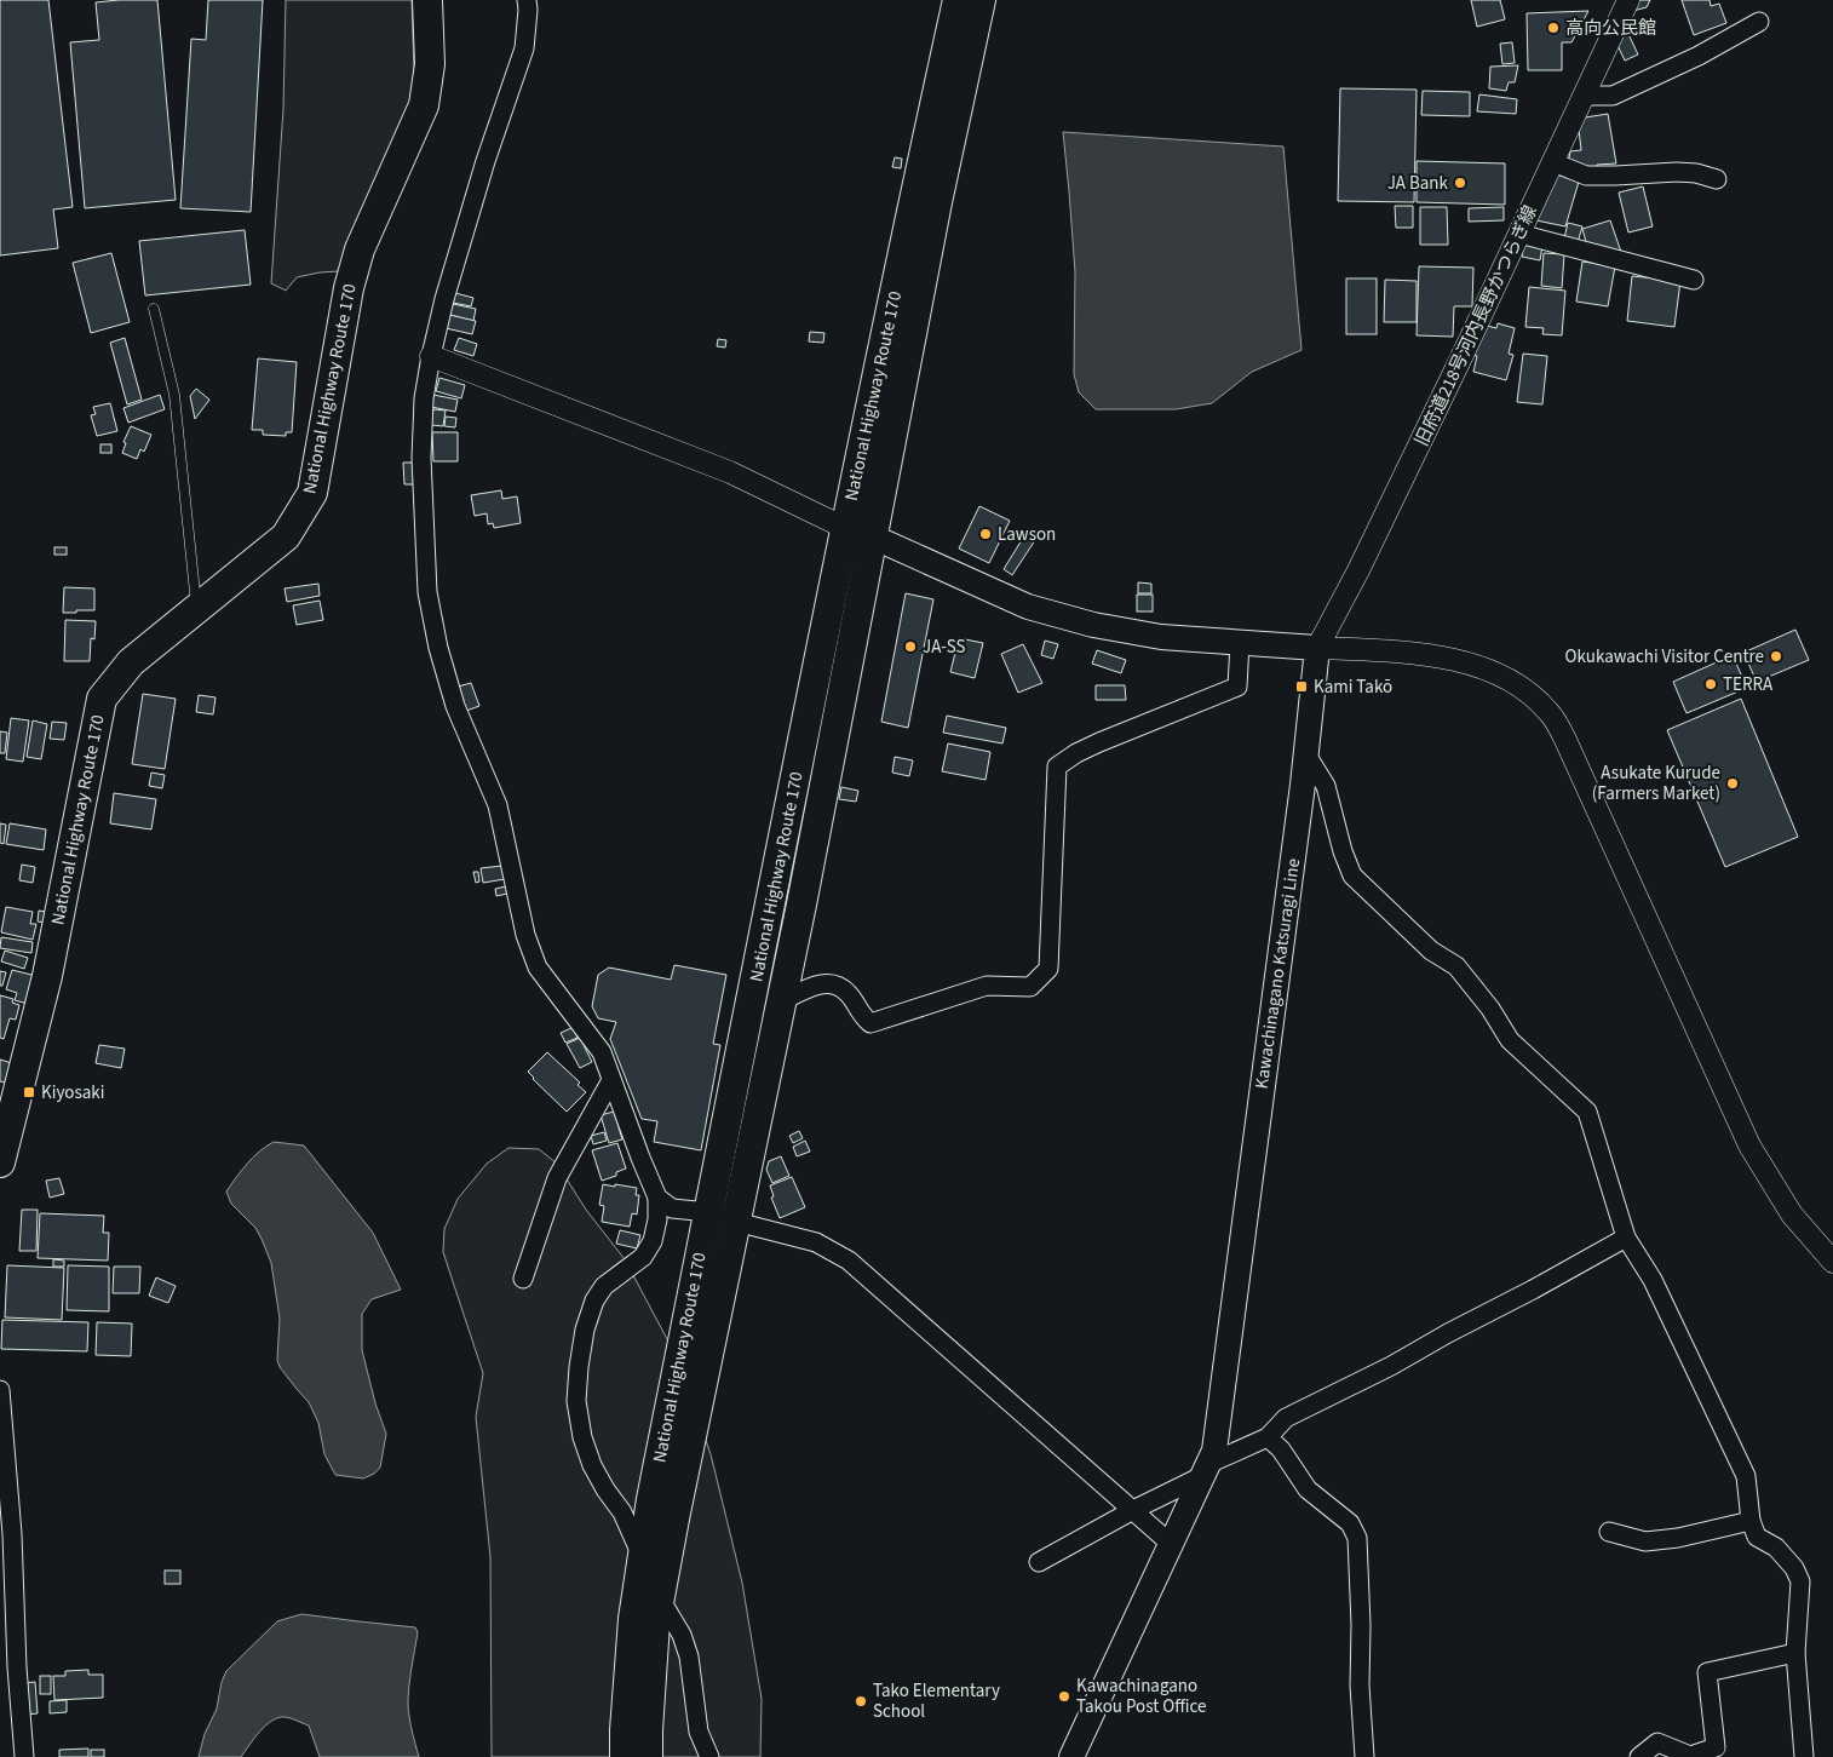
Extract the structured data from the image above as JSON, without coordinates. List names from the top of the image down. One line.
{"streets":{"highway":["National Highway Route 170"],"main road":["Kawachinagano Katsuragi Line"],"street":["旧府道218号河内長野かつらぎ線"]},"crossings":[["旧府道218号河内長野かつらぎ線","Kawachinagano Katsuragi Line"]],"places":{"other":["高向公民館","JA Bank","Lawson","JA-SS","Okukawachi Visitor Centre","TERRA","Asukate Kurude (Farmers Market)","Kawachinagano Takou Post Office","Tako Elementary School"],"transit":["Kami Takō","Kiyosaki"]}}
